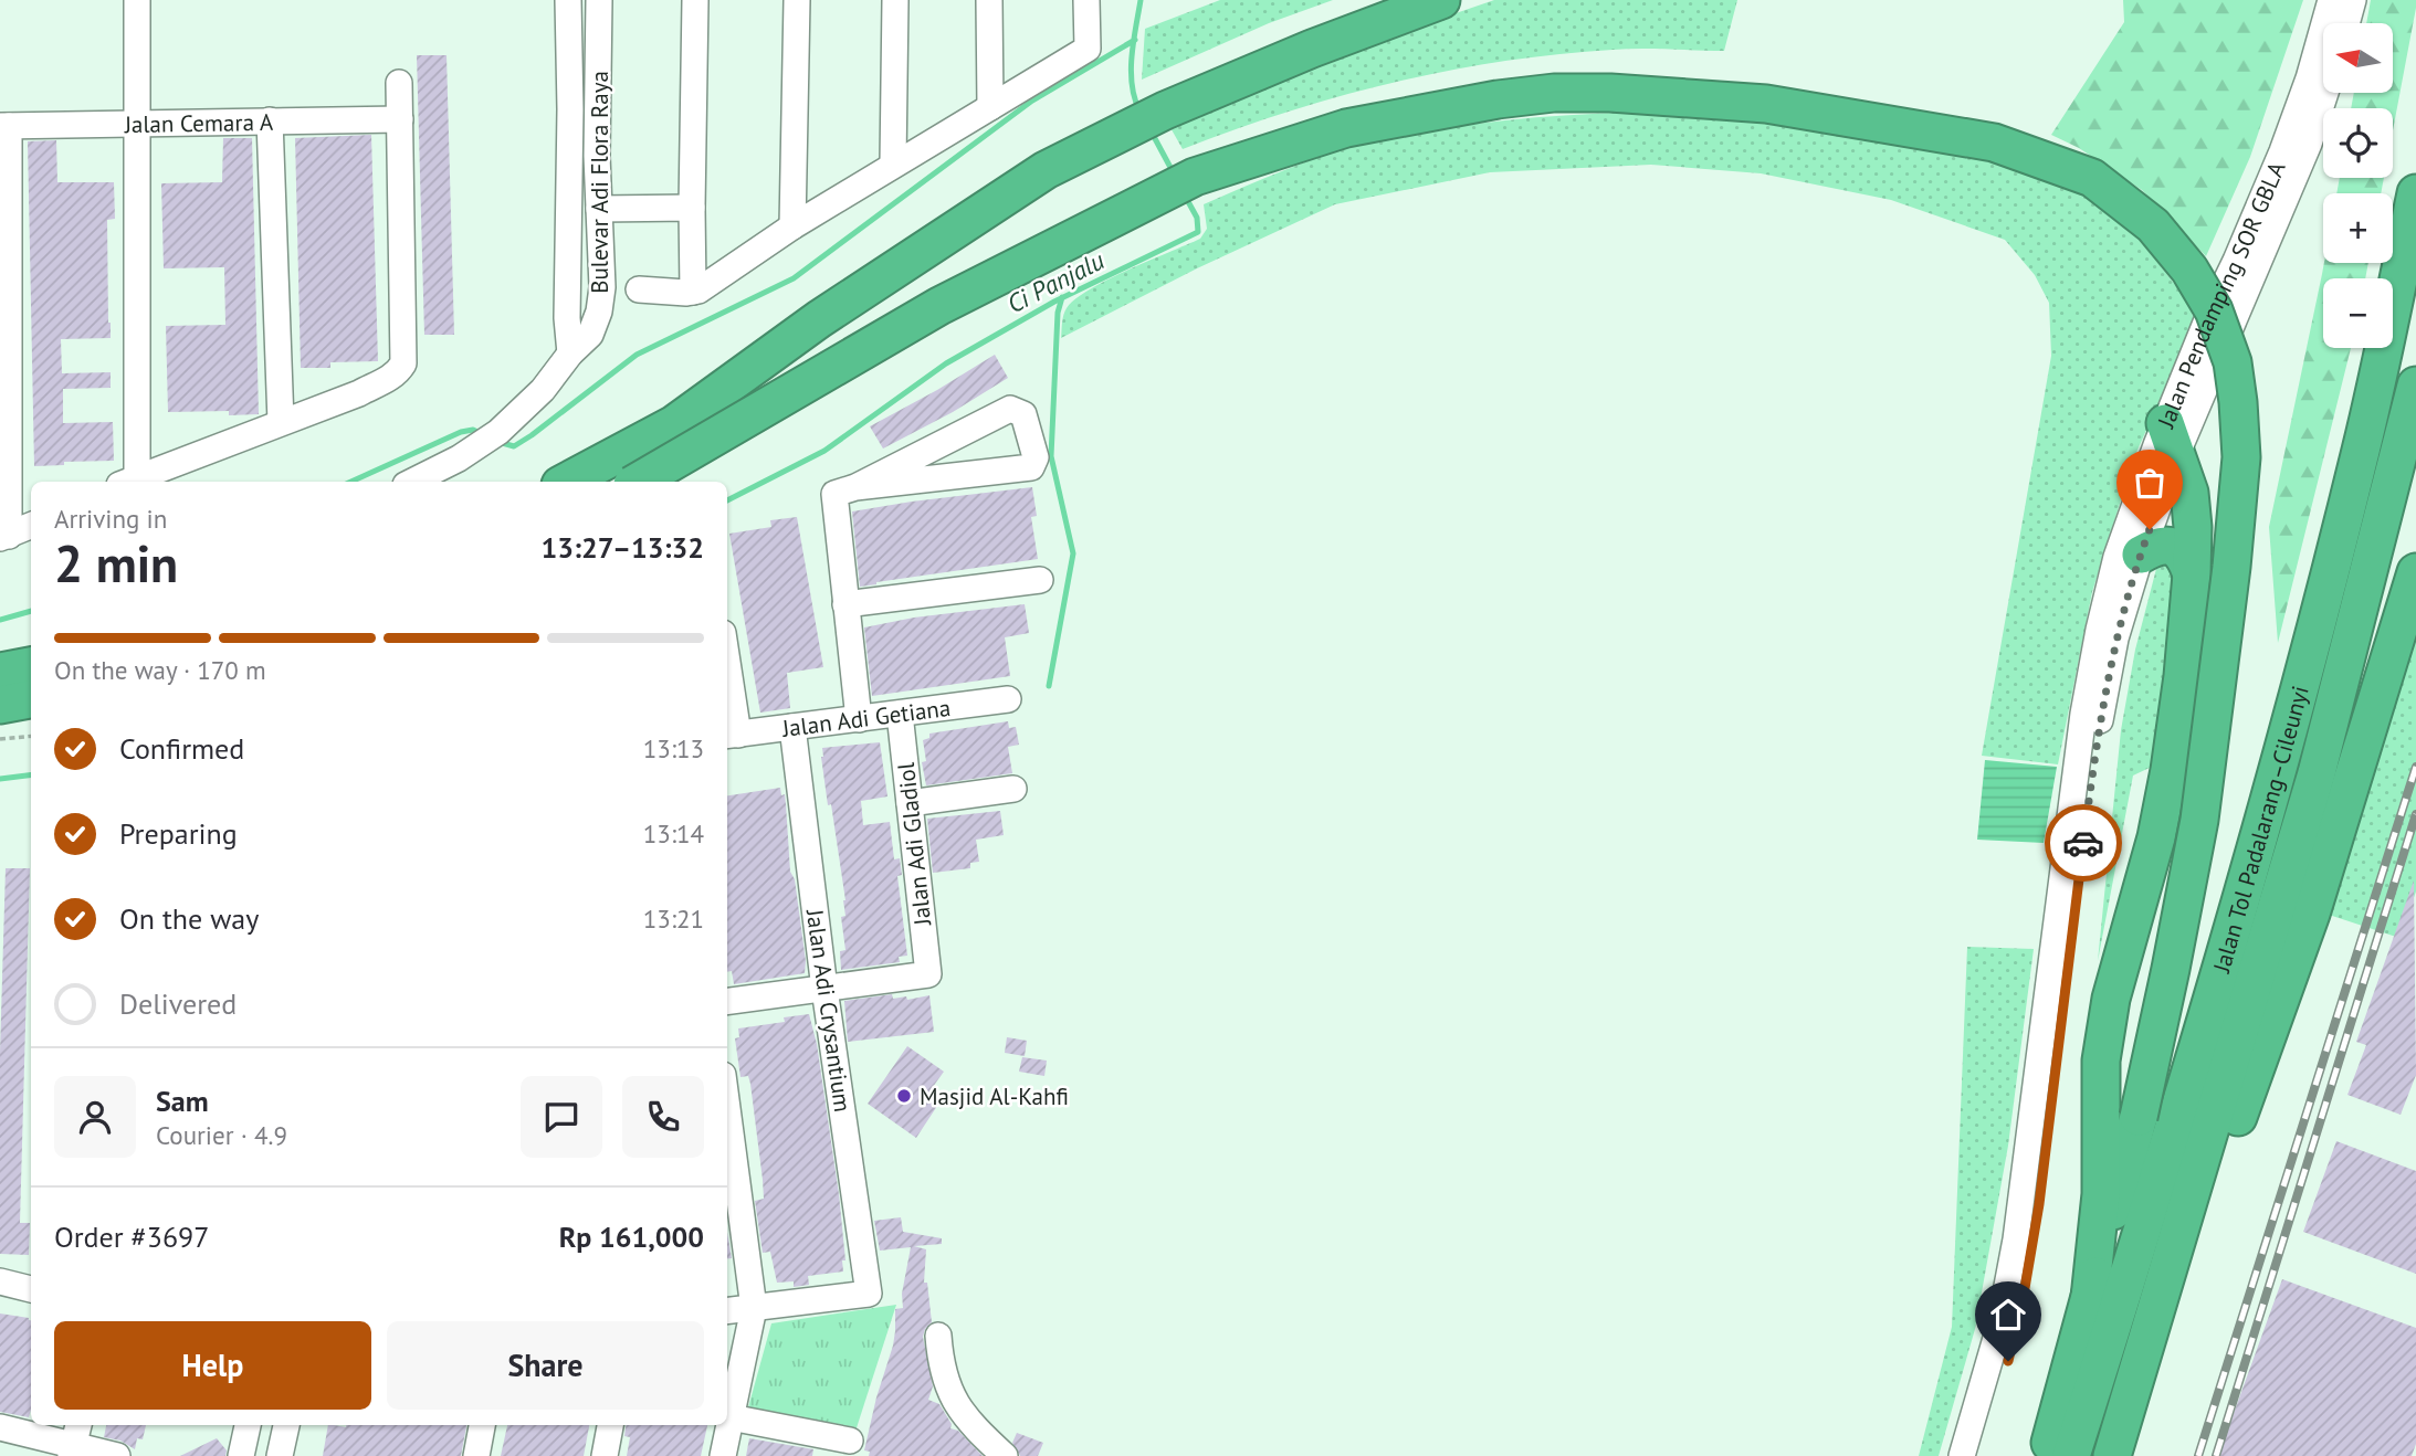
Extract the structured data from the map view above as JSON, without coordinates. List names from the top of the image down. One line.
{"streets":{"highway":["Jalan Tol Padalarang–Cileunyi"],"street":["Jalan Cemara A","Bulevar Adi Flora Raya","Jalan Pendamping SOR GBLA","Jalan Adi Getiana","Jalan Adi Gladiol","Jalan Adi Crysantium"]},"crossings":[["Jalan Adi Getiana","Jalan Adi Gladiol"],["Jalan Adi Getiana","Jalan Adi Crysantium"],["Jalan Adi Gladiol","Jalan Adi Crysantium"]],"water":["Ci Panjalu"],"places":["Masjid Al-Kahfi"],"north":"left","page":{"map_buttons":["+","−"],"heading":["2 min","Arriving in","13:27–13:32"],"panel":["Sam","Courier · 4.9","Order #3697","Rp 161,000"],"bar":"On the way · 170 m","list":[["Confirmed","13:13"],["Preparing","13:14"],["On the way","13:21"],"Delivered"],"buttons":["Help","Share"]}}
